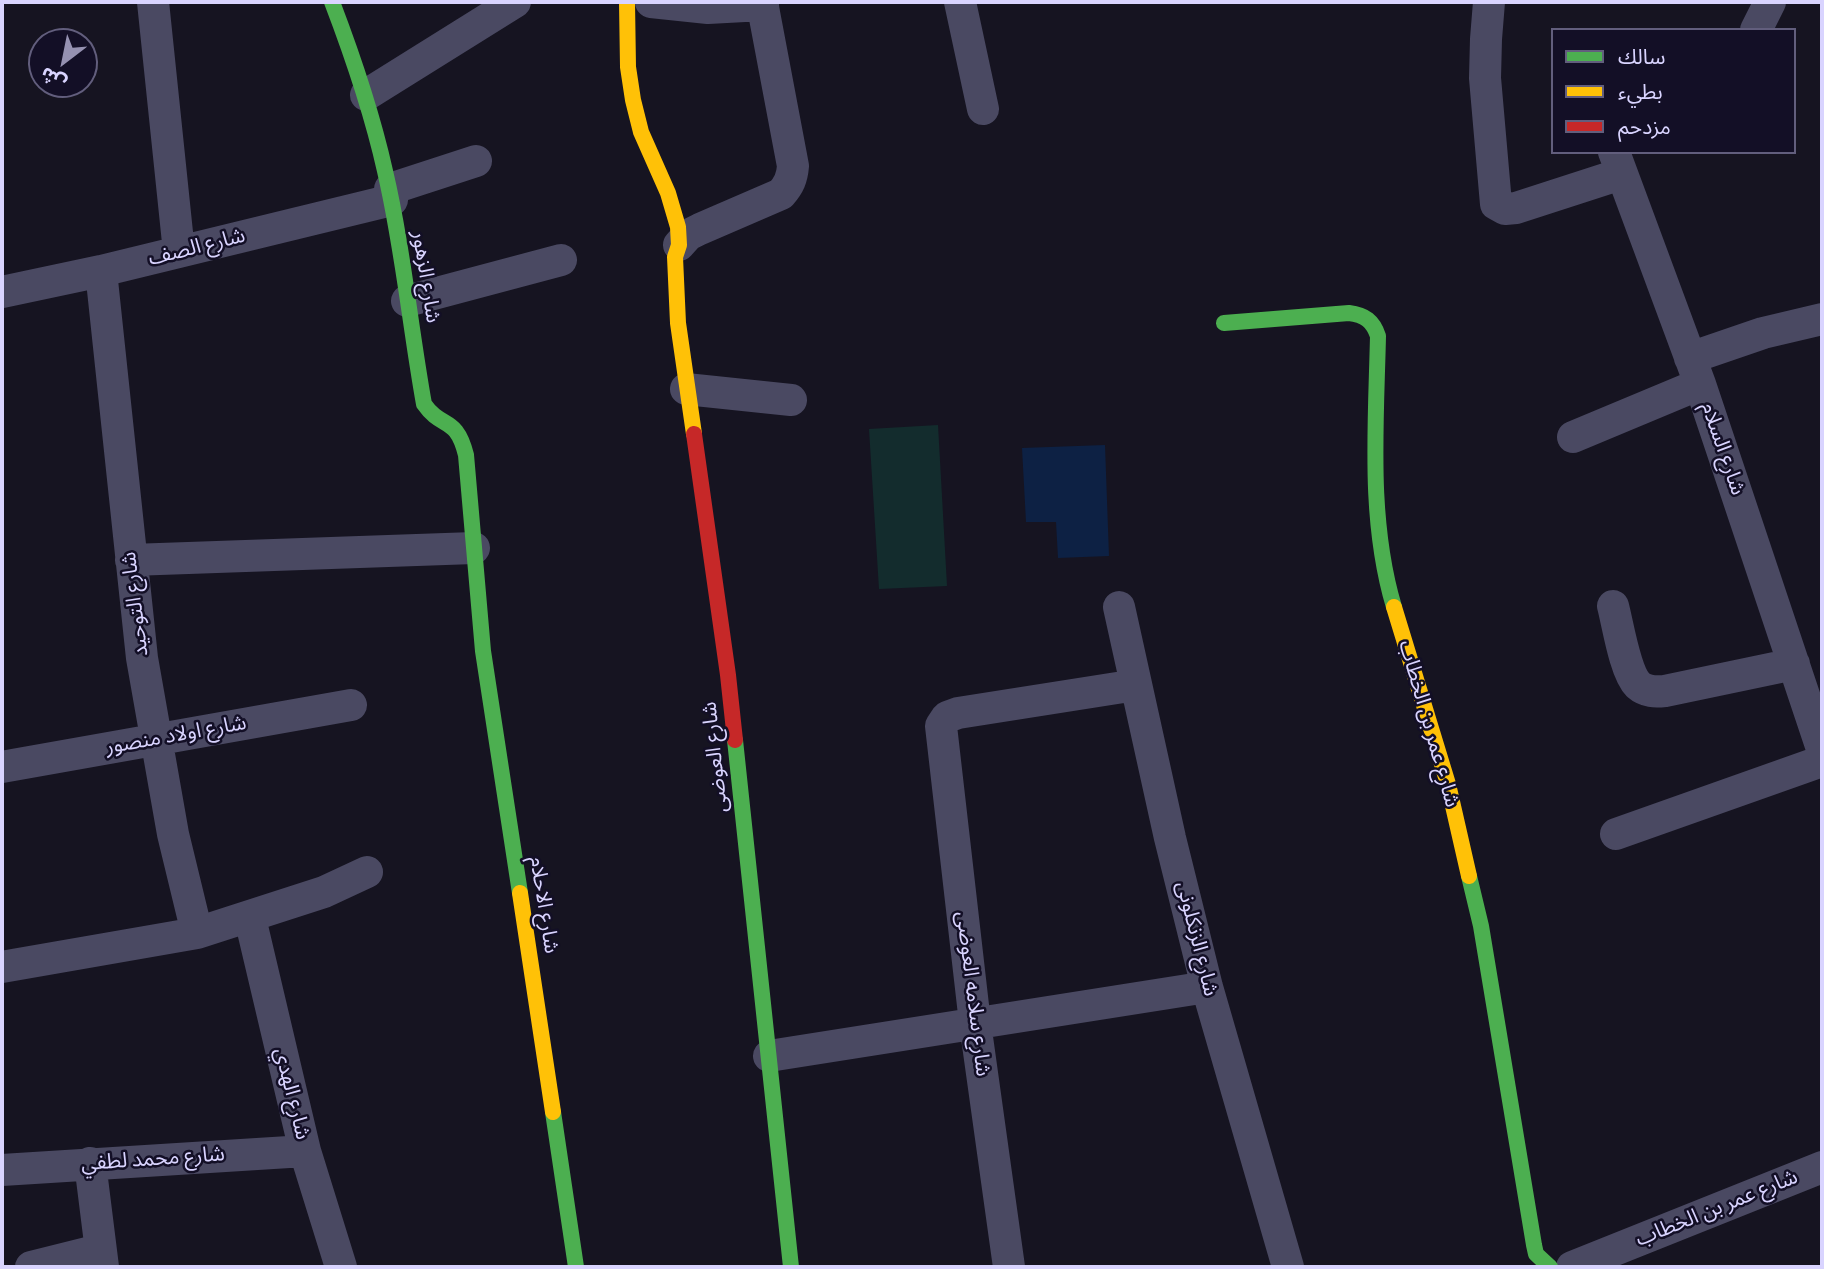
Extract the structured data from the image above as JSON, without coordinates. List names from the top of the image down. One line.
{"streets":{"street":["شارع الصف","شارع الزهور","شارع السلام","شارع التوحيد","شارع عمر بن الخطاب","شارع اولاد منصور","شارع العوضى","شارع الاحلام","شارع الزنكلونى","شارع سلامه العوضى","شارع الهدي","شارع محمد لطفي"]},"crossings":[["شارع الصف","شارع الزهور"],["شارع الصف","شارع التوحيد"],["شارع الزهور","شارع الاحلام"],["شارع التوحيد","شارع اولاد منصور"],["شارع الزنكلونى","شارع سلامه العوضى"],["شارع الهدي","شارع محمد لطفي"]],"legend":["سالك","بطيء","مزدحم"],"north":"bottom left"}
